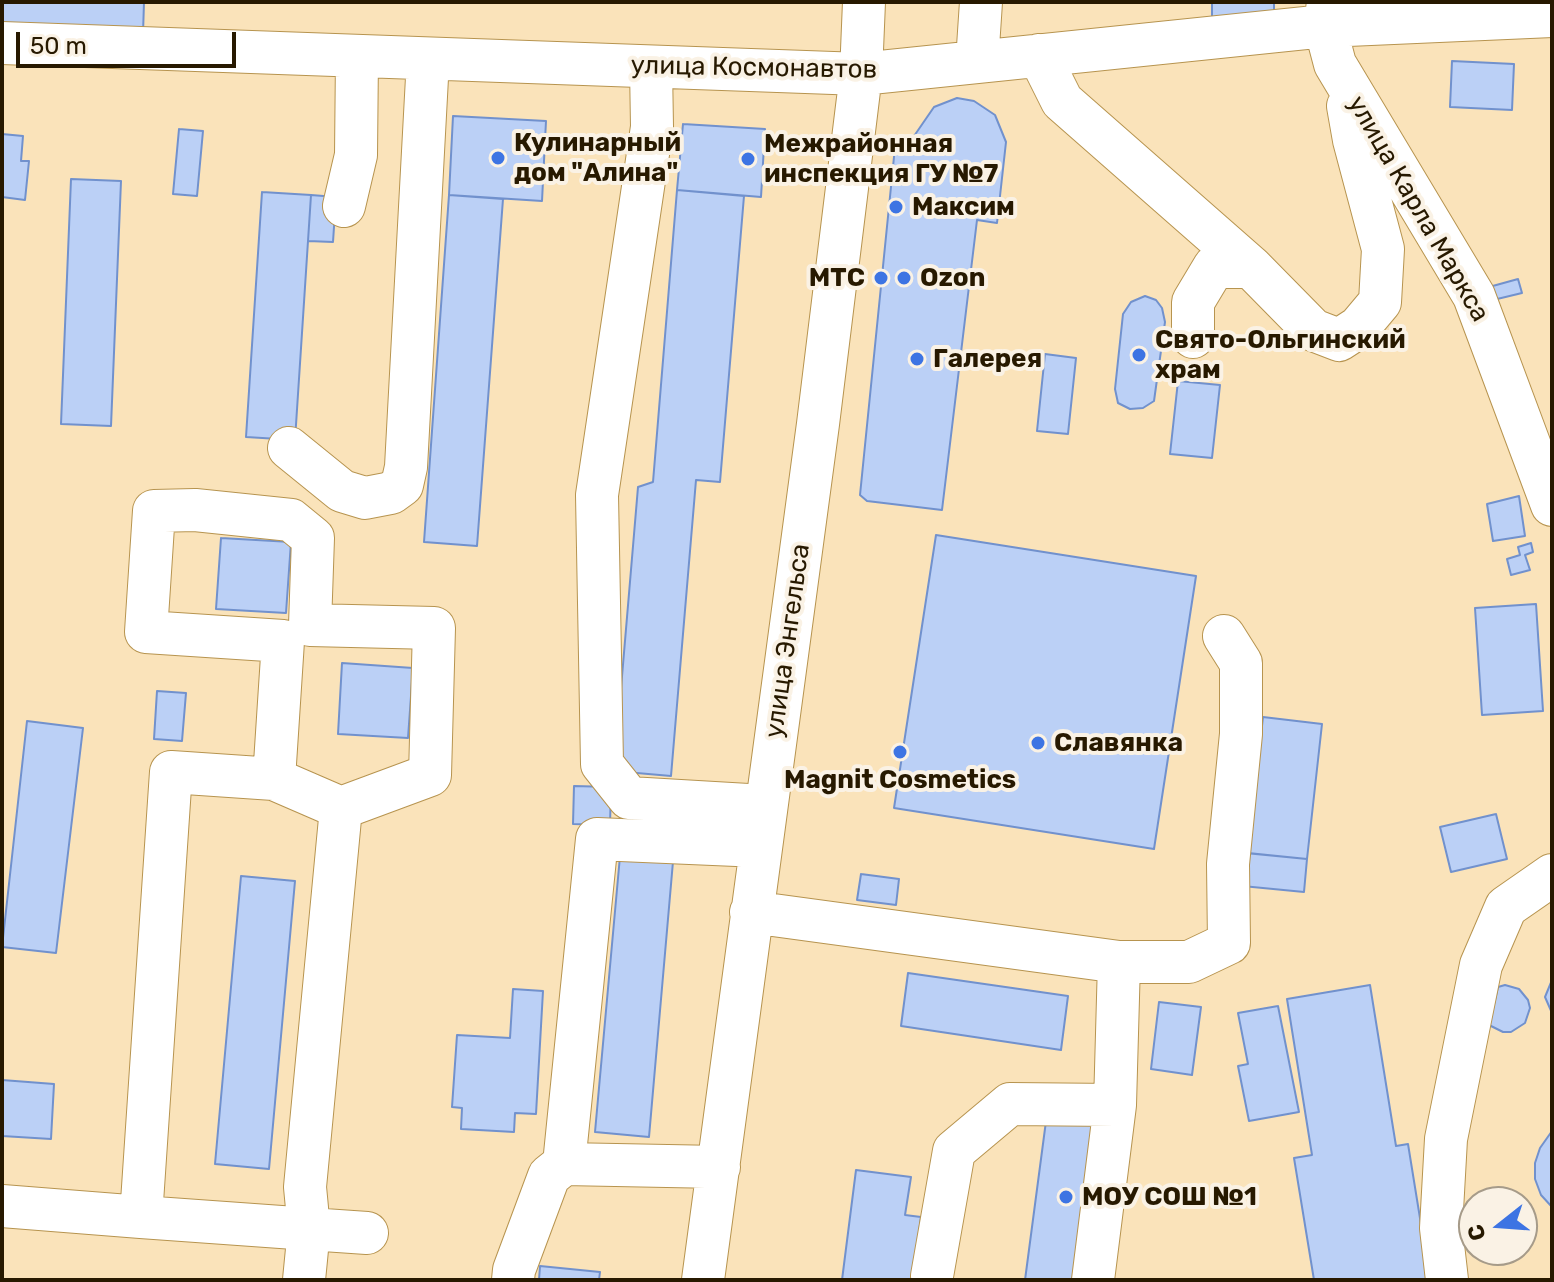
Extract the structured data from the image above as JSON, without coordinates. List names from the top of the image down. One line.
{"streets":{"street":["улица Космонавтов","улица Карла Маркса","улица Энгельса"]},"crossings":[["улица Космонавтов","улица Карла Маркса"],["улица Космонавтов","улица Энгельса"]],"places":["Кулинарный дом \"Алина\"","Межрайонная инспекция ГУ №7","Максим","МТС","Ozon","Свято-Ольгинский храм","Галерея","Славянка","Magnit Cosmetics","МОУ СОШ №1"],"scale_bar":"50 m","north":"left"}
